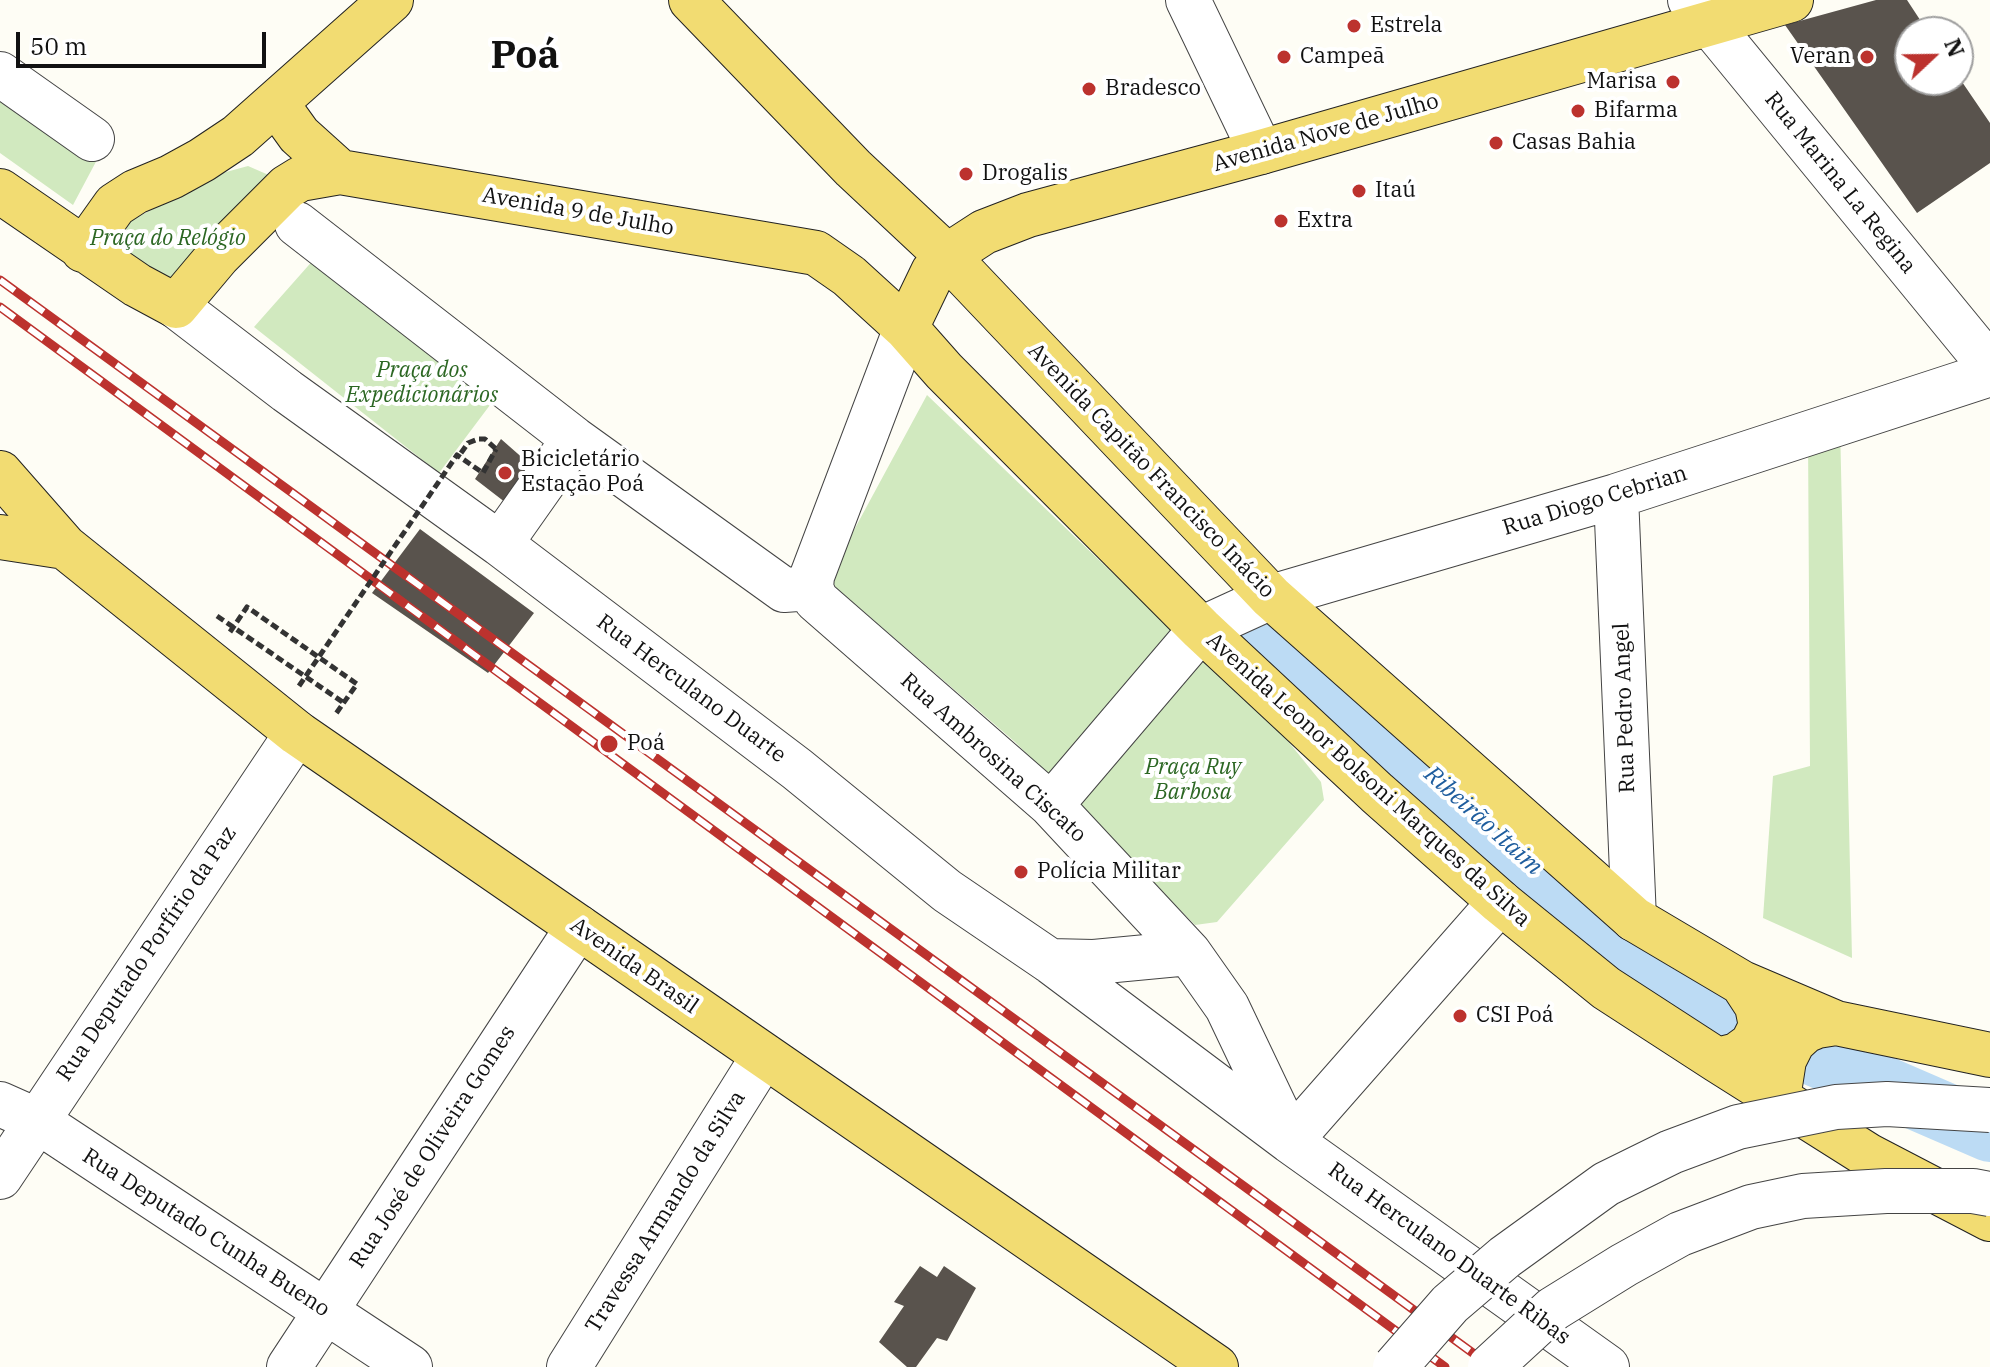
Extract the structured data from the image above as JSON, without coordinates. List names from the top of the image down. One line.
{"streets":{"main road":["Avenida Nove de Julho","Avenida 9 de Julho","Avenida Capitão Francisco Inácio","Rua Herculano Duarte","Avenida Leonor Bolsoni Marques da Silva","Avenida Brasil"],"street":["Rua Marina La Regina","Rua Diogo Cebrian","Rua Pedro Angel","Rua Ambrosina Ciscato","Rua Deputado Porfírio da Paz","Rua José de Oliveira Gomes","Travessa Armando da Silva","Rua Deputado Cunha Bueno","Rua Herculano Duarte Ribas"]},"crossings":[["Avenida Nove de Julho","Rua Marina La Regina"],["Avenida Nove de Julho","Avenida Capitão Francisco Inácio"],["Avenida Nove de Julho","Avenida Leonor Bolsoni Marques da Silva"],["Avenida 9 de Julho","Avenida Leonor Bolsoni Marques da Silva"],["Avenida Capitão Francisco Inácio","Rua Diogo Cebrian"],["Avenida Capitão Francisco Inácio","Rua Pedro Angel"],["Rua Diogo Cebrian","Rua Pedro Angel"],["Rua Diogo Cebrian","Avenida Leonor Bolsoni Marques da Silva"],["Rua Herculano Duarte","Rua Ambrosina Ciscato"],["Rua Herculano Duarte","Rua Herculano Duarte Ribas"],["Rua Ambrosina Ciscato","Rua Herculano Duarte Ribas"],["Rua Deputado Porfírio da Paz","Avenida Brasil"],["Rua Deputado Porfírio da Paz","Rua Deputado Cunha Bueno"],["Avenida Brasil","Rua José de Oliveira Gomes"],["Avenida Brasil","Travessa Armando da Silva"],["Rua José de Oliveira Gomes","Rua Deputado Cunha Bueno"]],"districts":["Poá"],"water":["Ribeirão Itaim"],"parks":["Praça do Relógio","Praça dos Expedicionários","Praça Ruy Barbosa"],"places":["Estrela","Campeã","Veran","Marisa","Bradesco","Bifarma","Casas Bahia","Drogalis","Itaú","Extra","Bicicletário Estação Poá","Poá","Polícia Militar","CSI Poá"],"scale_bar":"50 m","north":"right"}
